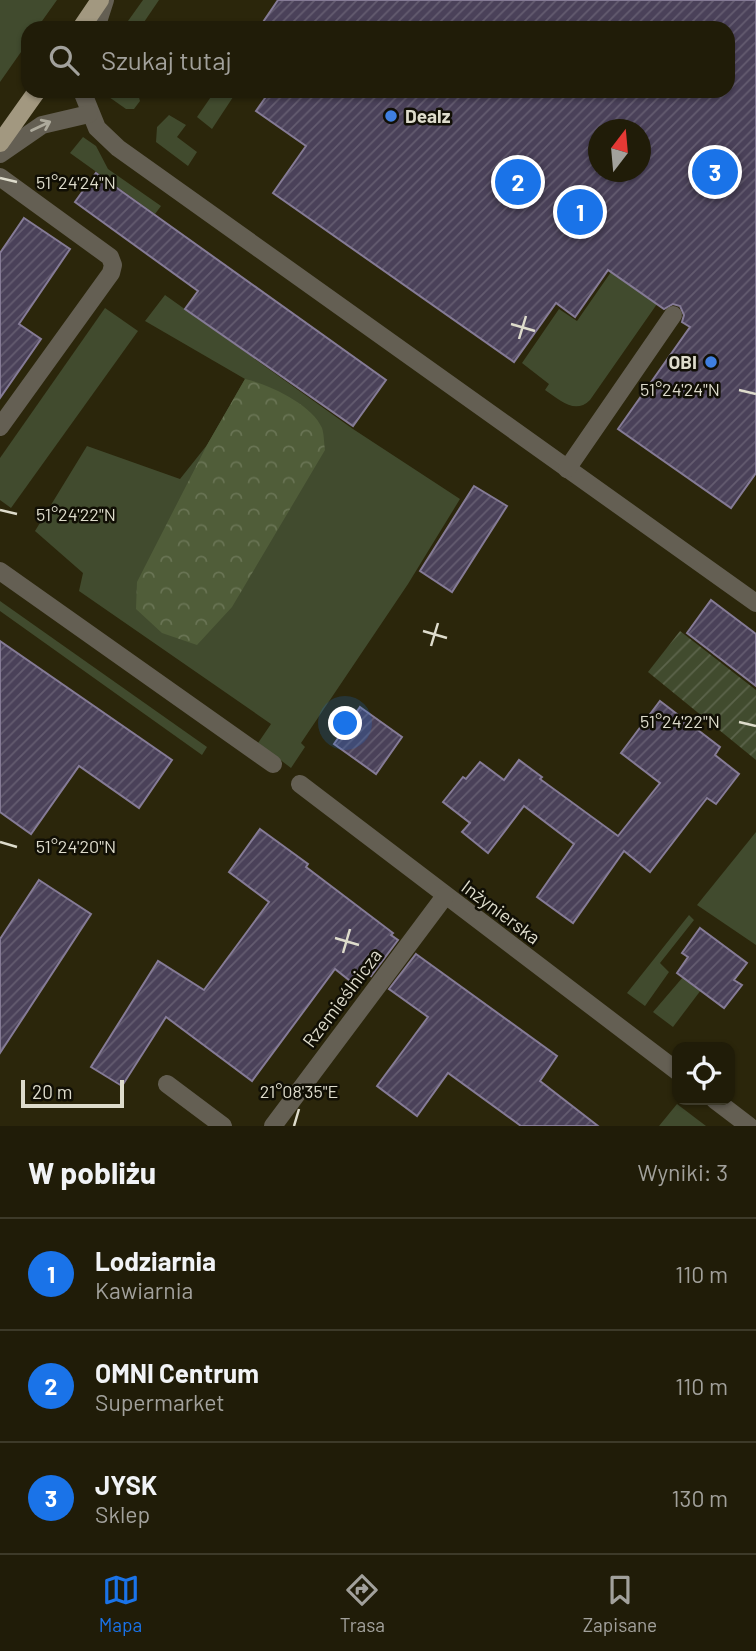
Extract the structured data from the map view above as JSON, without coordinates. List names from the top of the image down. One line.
{"streets":{"street":["Inżynierska","Rzemieślnicza"]},"crossings":[["Inżynierska","Rzemieślnicza"]],"places":["Dealz","OBI"],"scale_bar":"20 m","north":"top","page":{"search":"Szukaj tutaj","pins":["3","2","1"],"scale":"20 m","heading":["W pobliżu","Wyniki: 3"],"list":[{"mark":"1","name":"Lodziarnia","note":"Kawiarnia","value":"110 m"},{"mark":"2","name":"OMNI Centrum","note":"Supermarket","value":"110 m"},{"mark":"3","name":"JYSK","note":"Sklep","value":"130 m"}],"nav":["Mapa","Trasa","Zapisane"]},"coordinates":["51°24'24\"N","51°24'22\"N","51°24'20\"N","21°08'35\"E"]}
